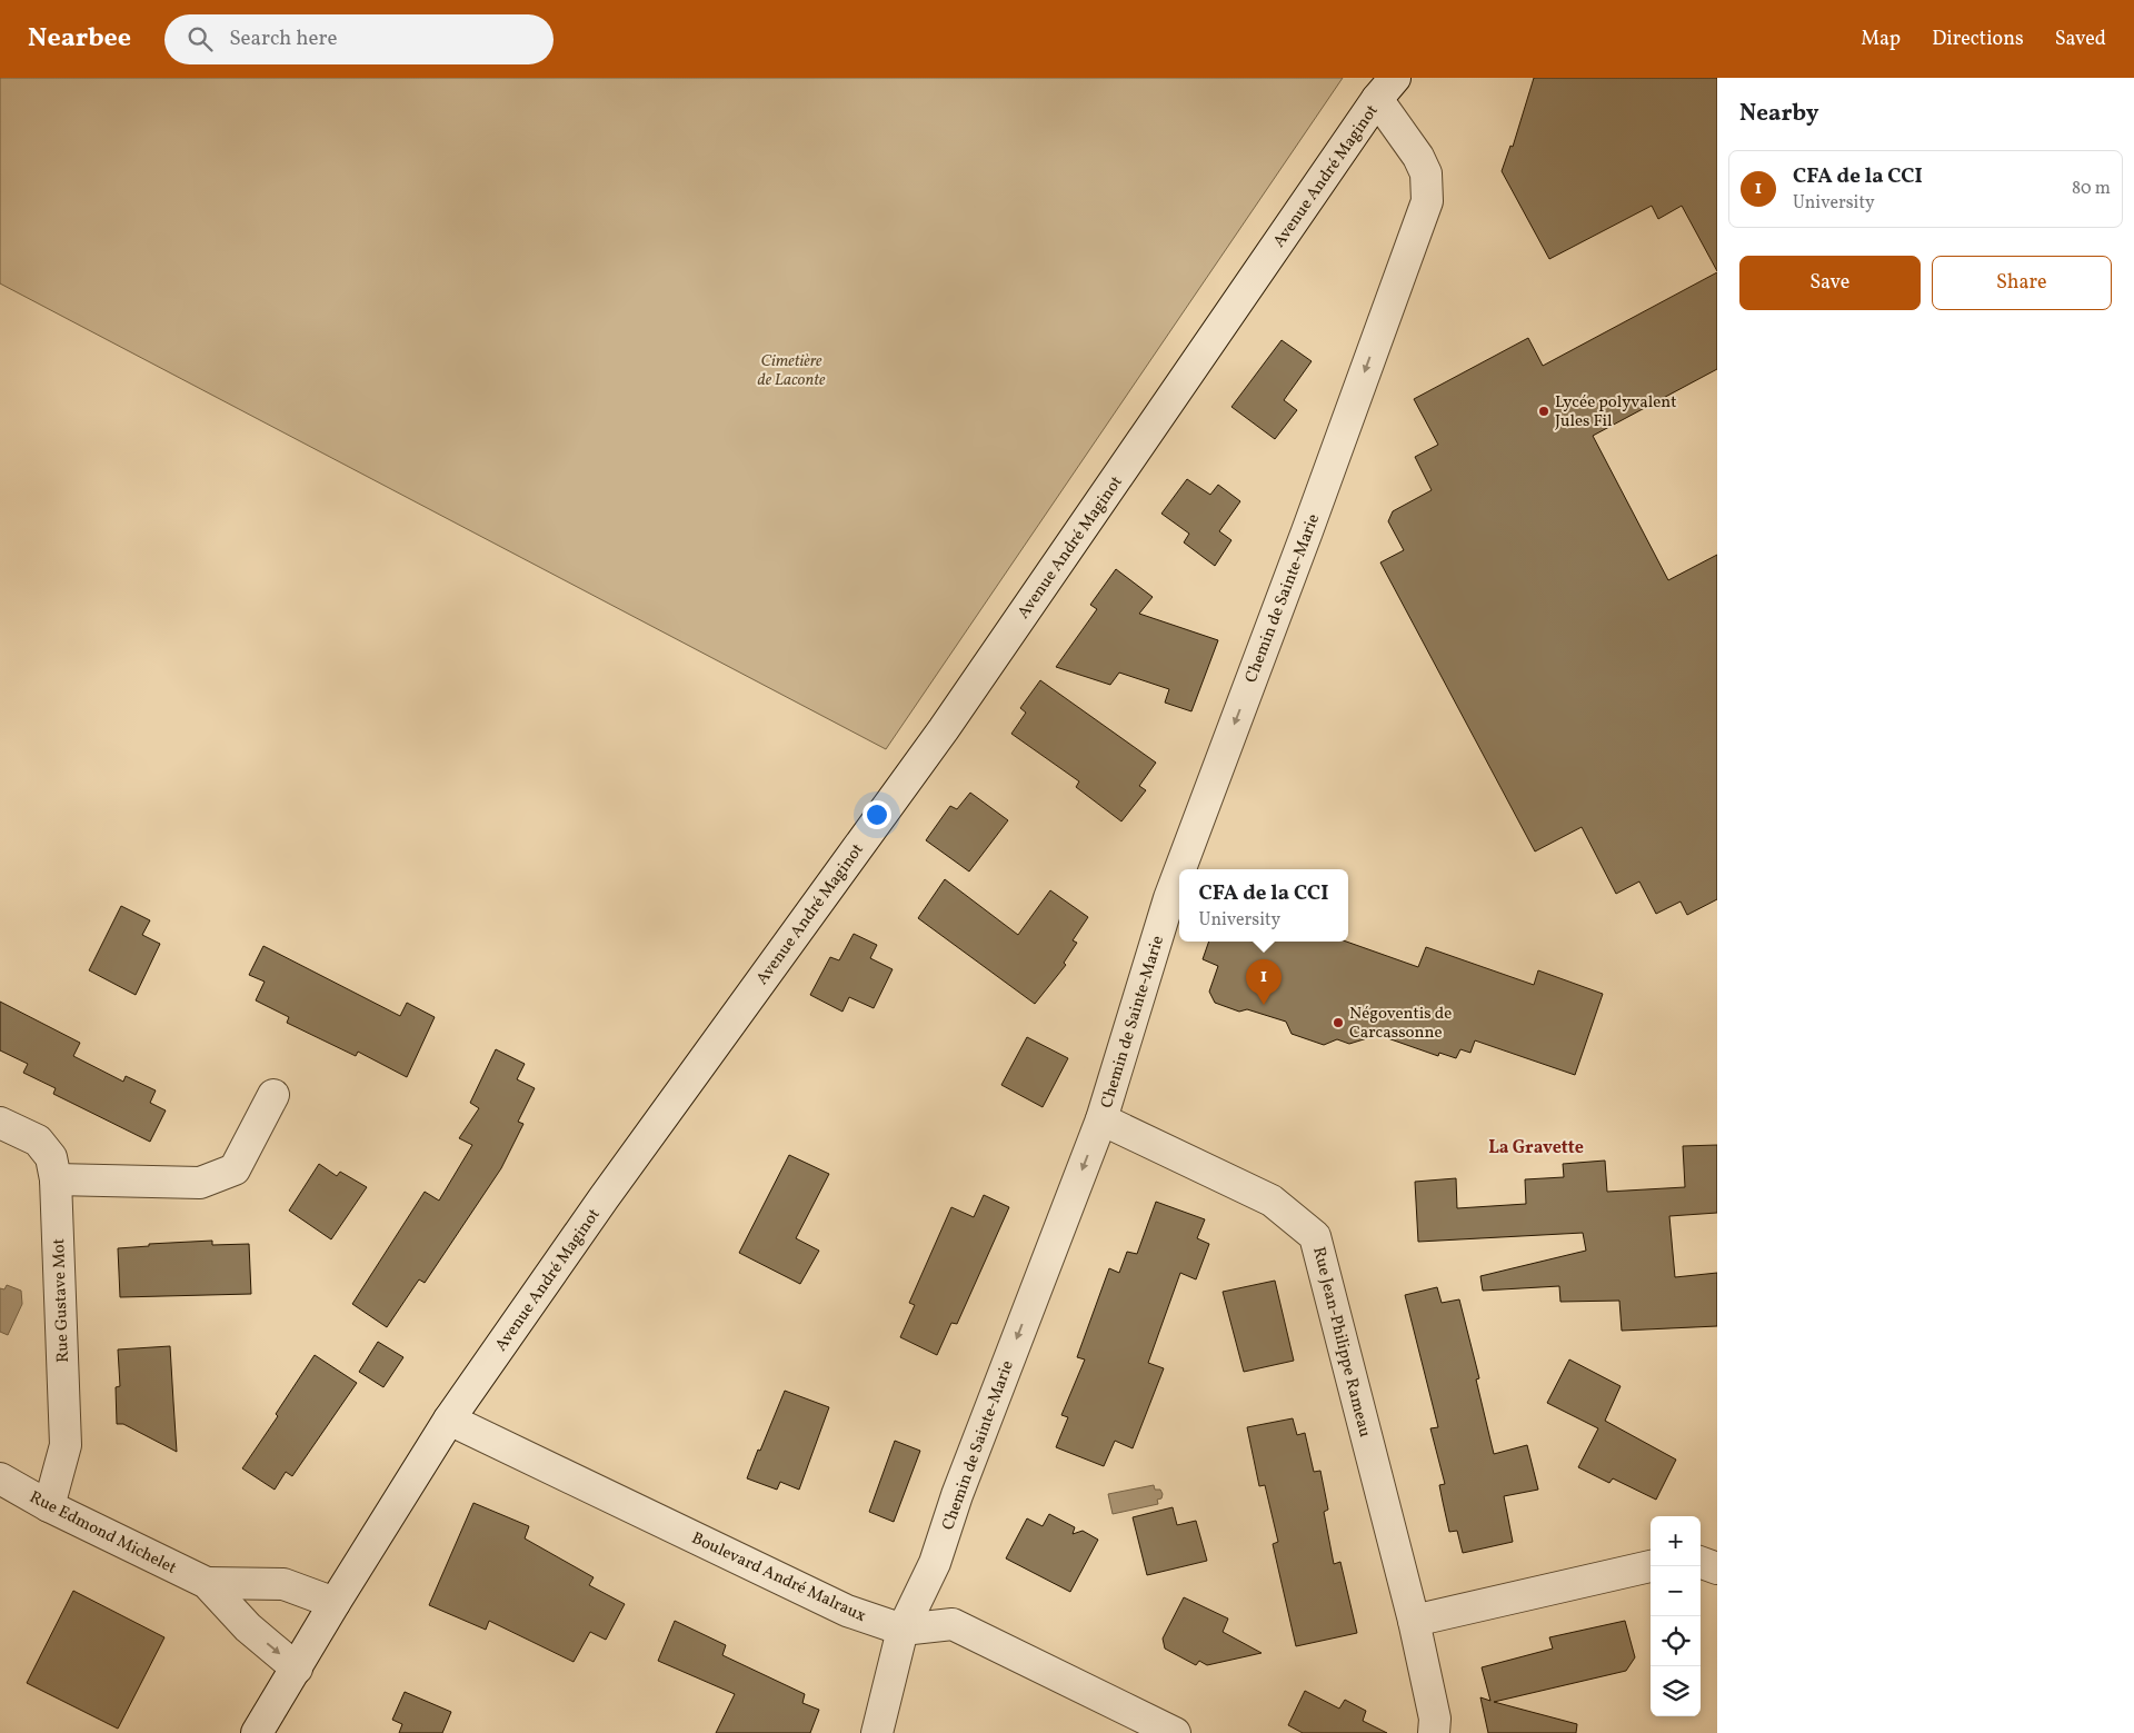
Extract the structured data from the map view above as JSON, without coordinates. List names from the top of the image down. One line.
{"streets":{"street":["Avenue André Maginot","Chemin de Sainte-Marie","Rue Gustave Mot","Rue Jean-Philippe Rameau","Rue Edmond Michelet","Boulevard André Malraux"]},"crossings":[["Avenue André Maginot","Chemin de Sainte-Marie"],["Avenue André Maginot","Rue Edmond Michelet"],["Avenue André Maginot","Boulevard André Malraux"],["Chemin de Sainte-Marie","Rue Jean-Philippe Rameau"],["Chemin de Sainte-Marie","Boulevard André Malraux"],["Rue Gustave Mot","Rue Edmond Michelet"]],"one_way":["Chemin de Sainte-Marie"],"districts":["La Gravette"],"parks":["Cimetière de Laconte"],"places":["Lycée polyvalent Jules Fil","Négoventis de Carcassonne"],"page":{"header":"Nearbee","search":"Search here","nav":["Map","Directions","Saved"],"heading":"Nearby","list":[{"mark":"1","name":"CFA de la CCI","note":"University","value":"80 m"}],"buttons":["Save","Share"],"popup":["CFA de la CCI","University"],"pins":"1","map_buttons":["+","−"]}}
